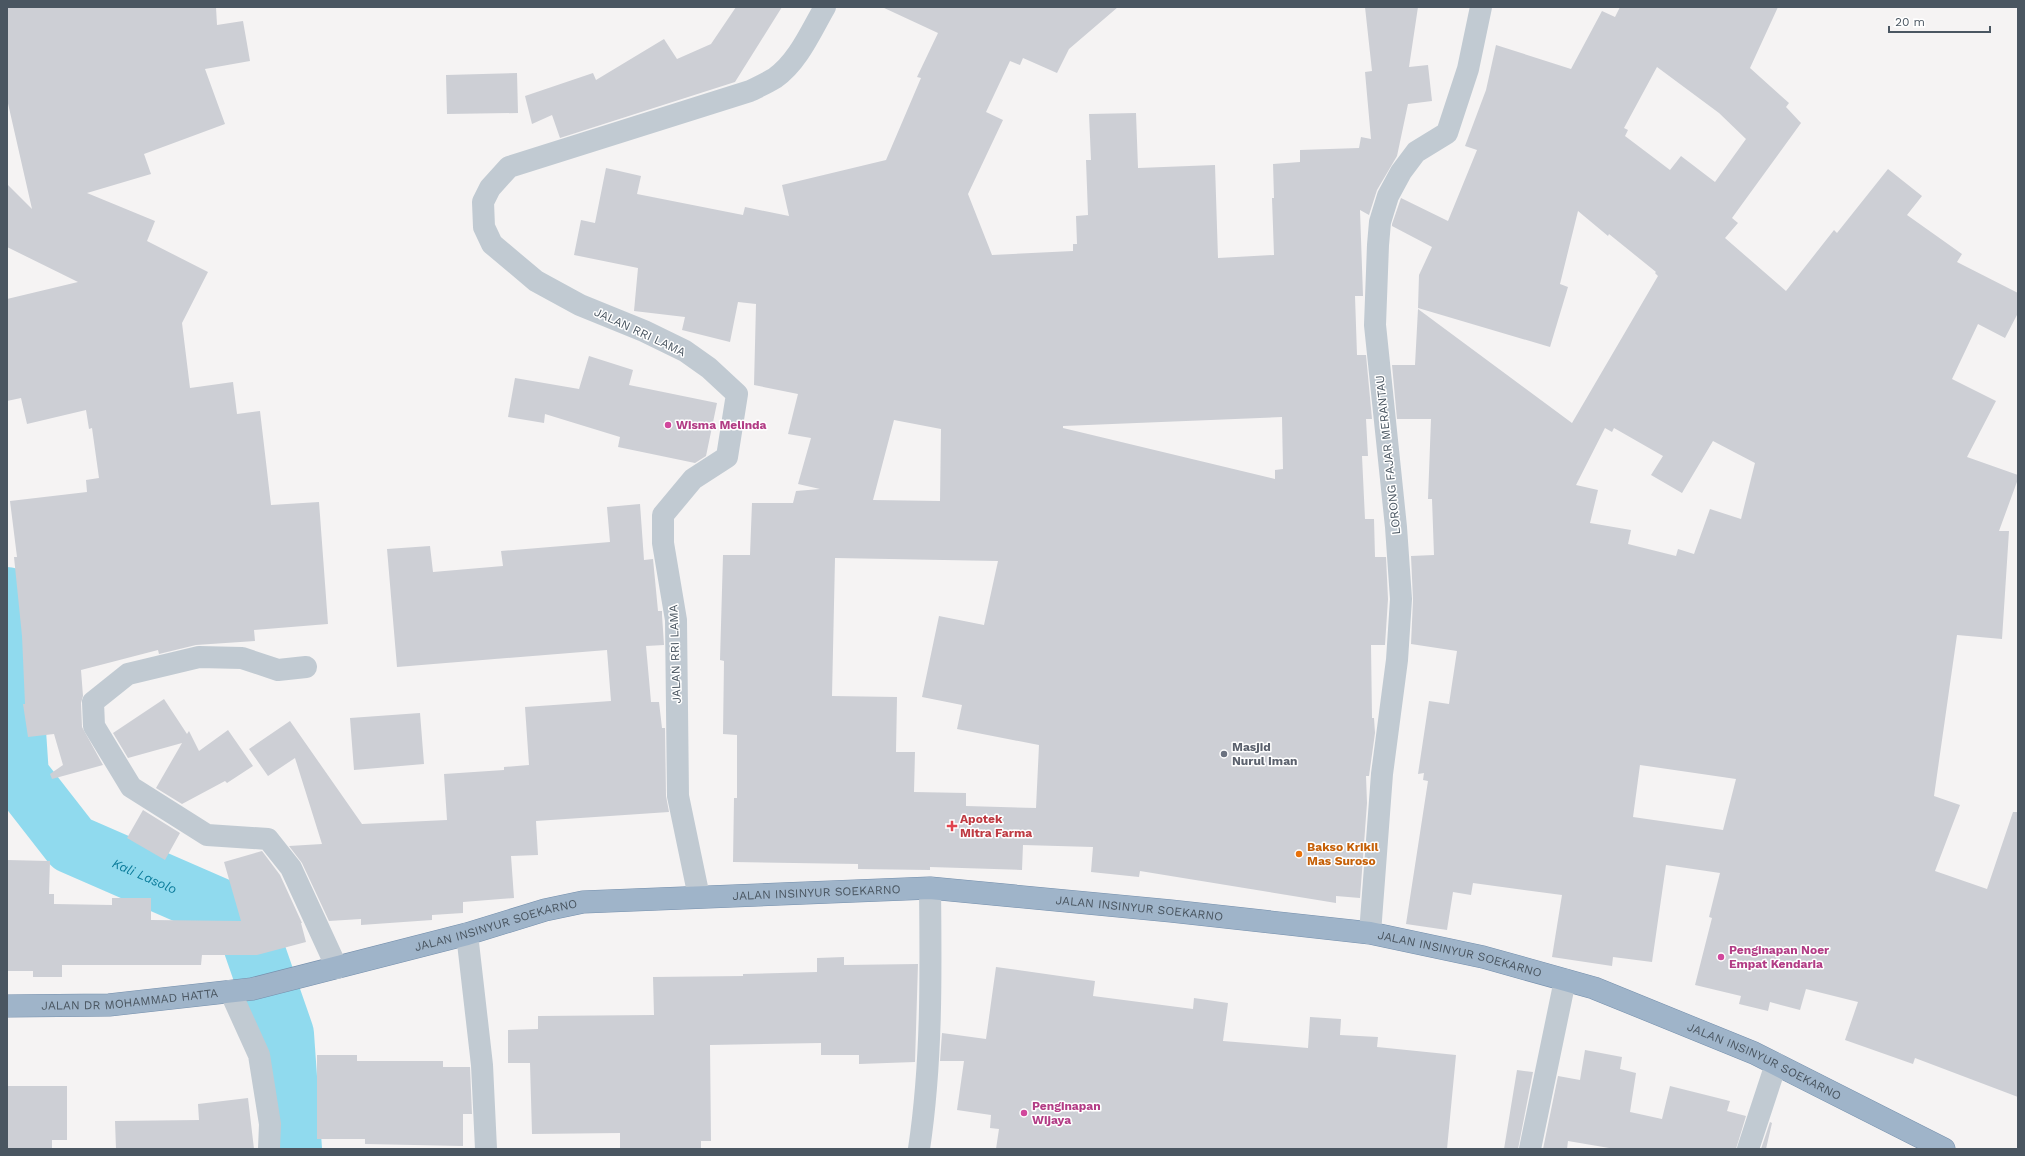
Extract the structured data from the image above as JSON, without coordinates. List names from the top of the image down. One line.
{"streets":{"highway":["JALAN INSINYUR SOEKARNO","JALAN DR MOHAMMAD HATTA"],"street":["JALAN RRI LAMA","LORONG FAJAR MERANTAU"]},"crossings":[["JALAN RRI LAMA","JALAN INSINYUR SOEKARNO"],["LORONG FAJAR MERANTAU","JALAN INSINYUR SOEKARNO"],["JALAN INSINYUR SOEKARNO","JALAN DR MOHAMMAD HATTA"]],"water":["Kali Lasolo"],"places":{"other":["Wisma Melinda","Masjid Nurul Iman","Bakso Krikil Mas Suroso","Penginapan Noer Empat Kendaria","Penginapan Wijaya"],"health":["Apotek Mitra Farma"]},"scale_bar":"20 m"}
